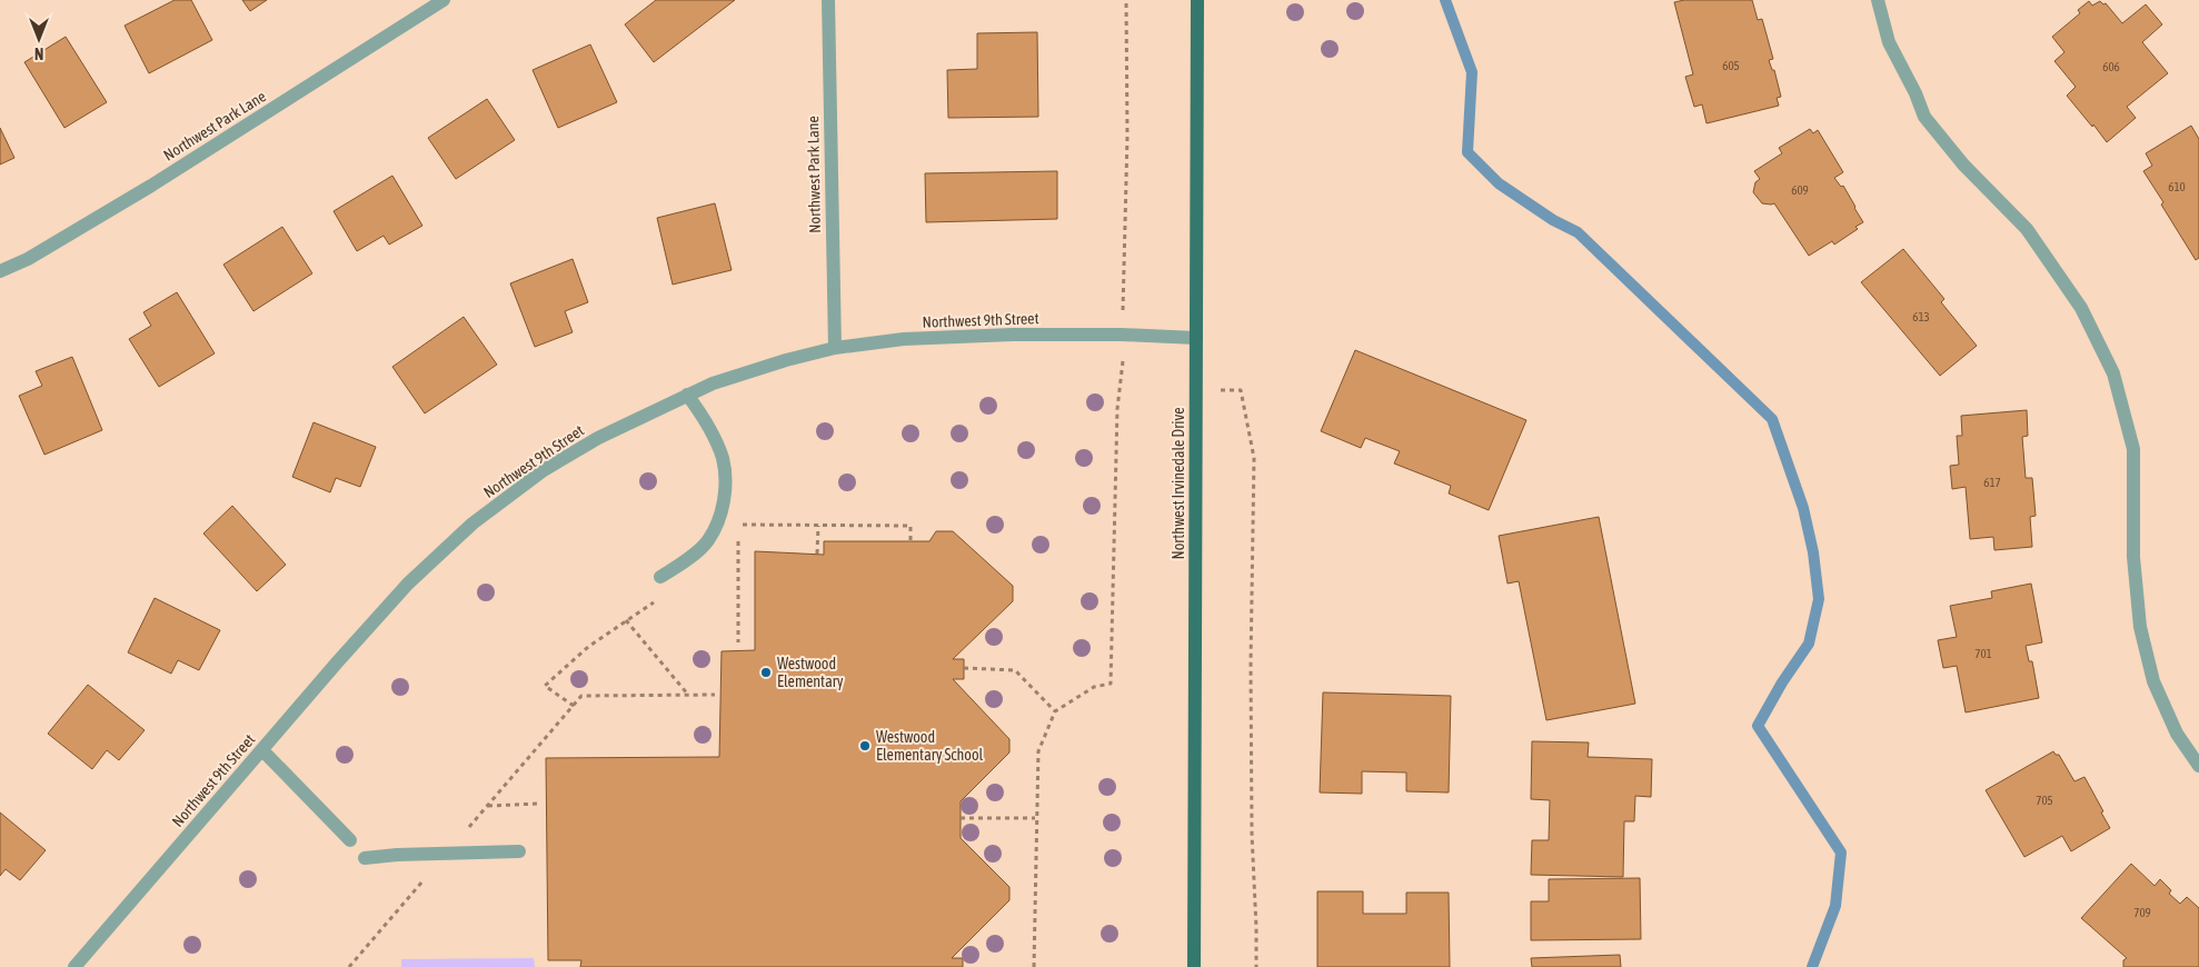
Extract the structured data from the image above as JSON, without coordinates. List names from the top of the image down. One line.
{"streets":{"main road":["Northwest Irvinedale Drive"],"street":["Northwest Park Lane","Northwest 9th Street"]},"crossings":[["Northwest Park Lane","Northwest 9th Street"],["Northwest 9th Street","Northwest Irvinedale Drive"]],"places":["Westwood Elementary","Westwood Elementary School"],"house_numbers":["605","606","610","609","613","617","701","705","709"],"north":"bottom"}
